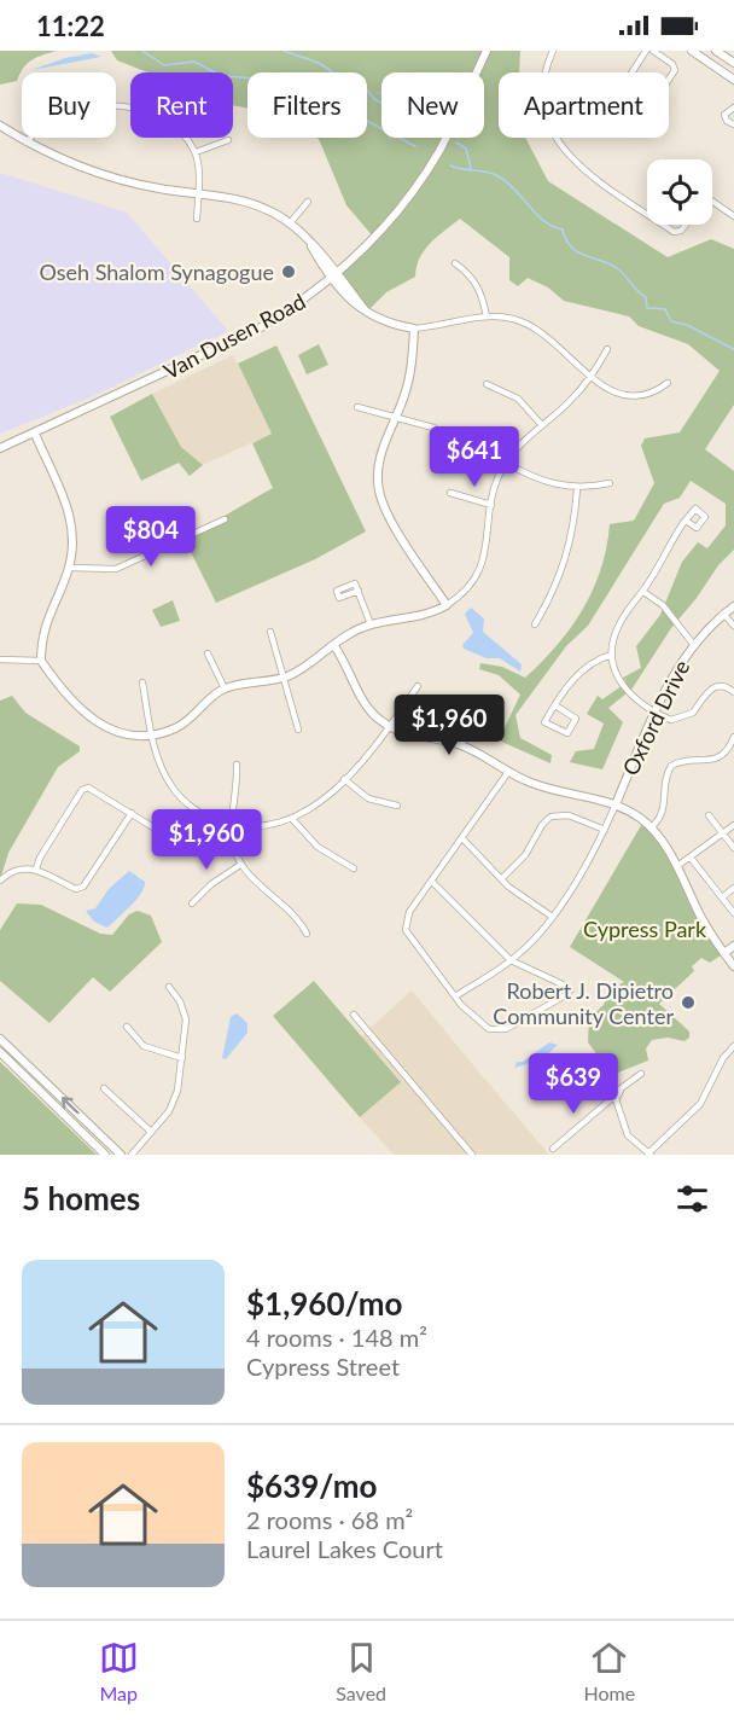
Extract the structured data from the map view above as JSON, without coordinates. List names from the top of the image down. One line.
{"streets":{"street":["Van Dusen Road","Oxford Drive"]},"parks":["Cypress Park"],"places":["Oseh Shalom Synagogue","Robert J. Dipietro Community Center"],"page":{"status":"11:22","chip":["Buy","Rent","Filters","New","Apartment"],"price":["$641","$804","$1,960","$1,960","$639"],"heading":"5 homes","list":[{"name":"$1,960/mo","note":"4 rooms · 148 m² · Cypress Street"},{"name":"$639/mo","note":"2 rooms · 68 m² · Laurel Lakes Court"}],"tabs":["Map","Saved","Home"]}}
